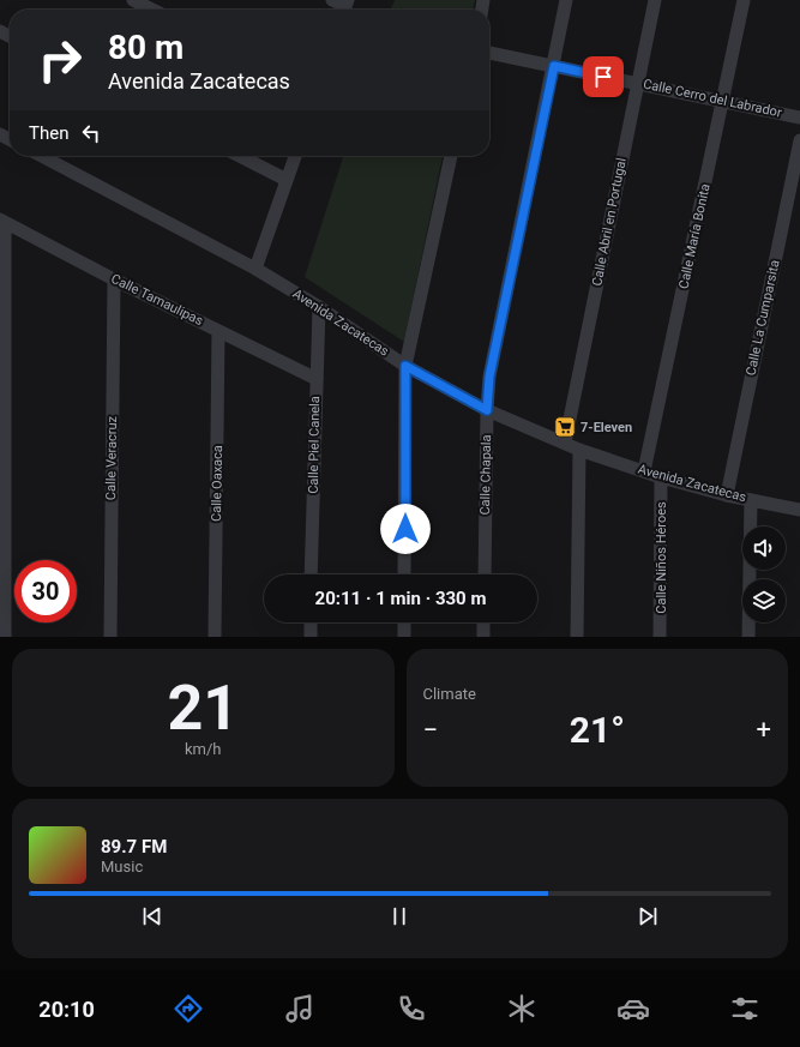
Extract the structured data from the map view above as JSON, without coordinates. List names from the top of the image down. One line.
{"streets":{"street":["Calle Cerro del Labrador","Calle Abril en Portugal","Calle María Bonita","Calle Tamaulipas","Calle La Cumparsita","Avenida Zacatecas","Calle Piel Canela","Calle Veracruz","Calle Chapala","Calle Oaxaca","Calle Niños Héroes"]},"crossings":[["Calle Cerro del Labrador","Calle Abril en Portugal"],["Calle Cerro del Labrador","Calle María Bonita"],["Calle Cerro del Labrador","Calle Chapala"],["Calle Abril en Portugal","Avenida Zacatecas"],["Calle María Bonita","Avenida Zacatecas"],["Calle Tamaulipas","Calle Piel Canela"],["Calle Tamaulipas","Calle Veracruz"],["Calle Tamaulipas","Calle Oaxaca"],["Calle La Cumparsita","Avenida Zacatecas"],["Avenida Zacatecas","Calle Piel Canela"],["Avenida Zacatecas","Calle Chapala"],["Avenida Zacatecas","Calle Niños Héroes"]],"places":{"supermarket":["7-Eleven"]},"page":{"turn":["80 m","Avenida Zacatecas"],"then":"Then","limit":"30","trip":"20:11 · 1 min · 330 m","tile":[["21","km/h"],"Climate"],"heat":["−","21°","+"],"song":["89.7 FM","Music"],"tabs":"20:10"}}
